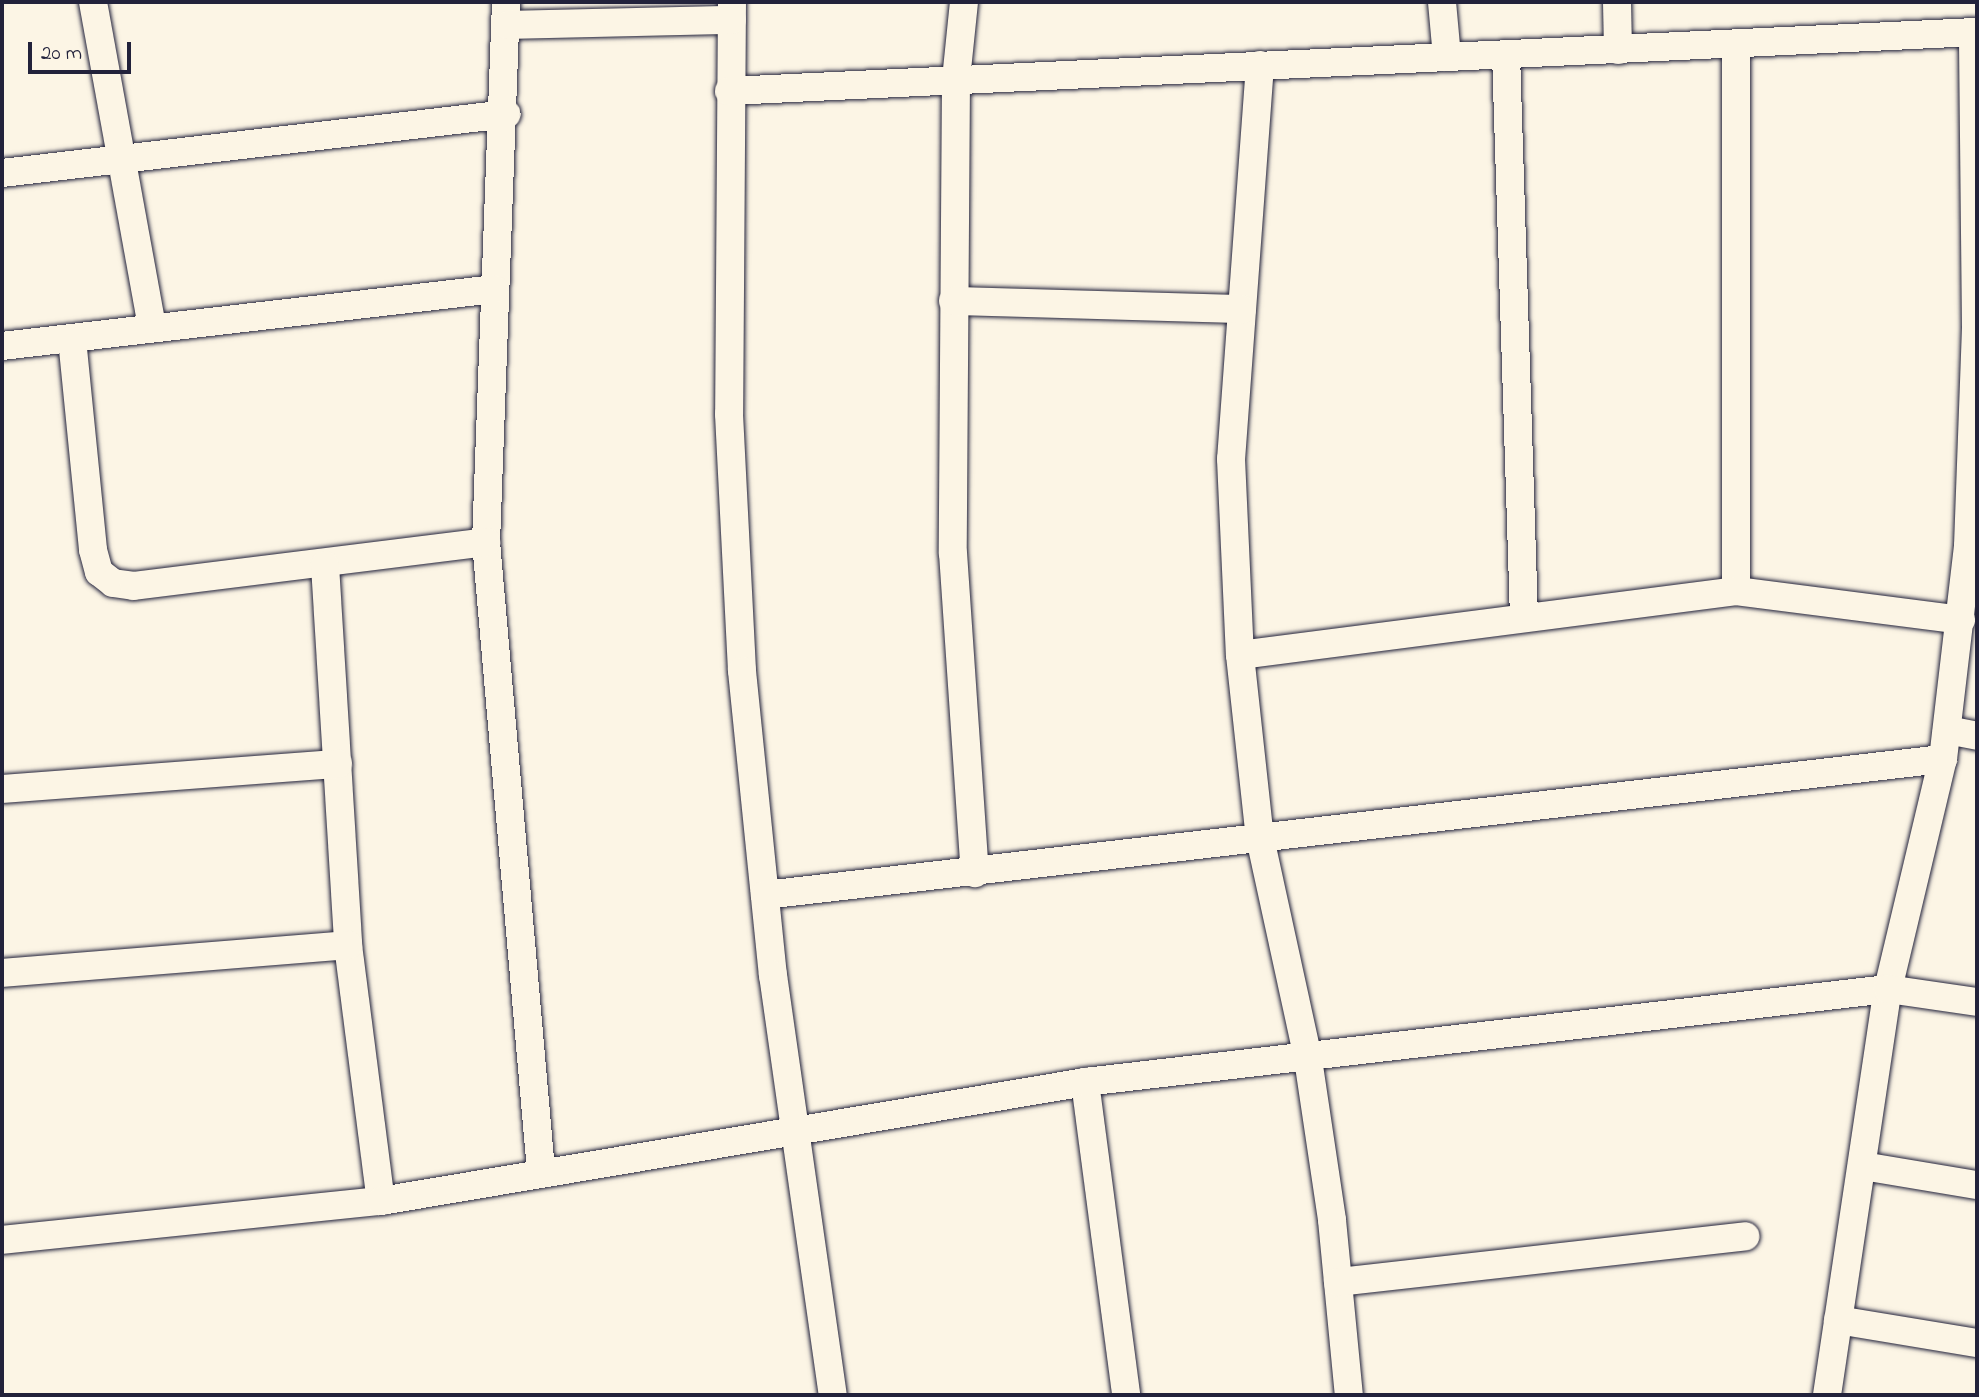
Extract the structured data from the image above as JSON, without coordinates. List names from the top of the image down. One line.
{"scale_bar":"20 m"}
